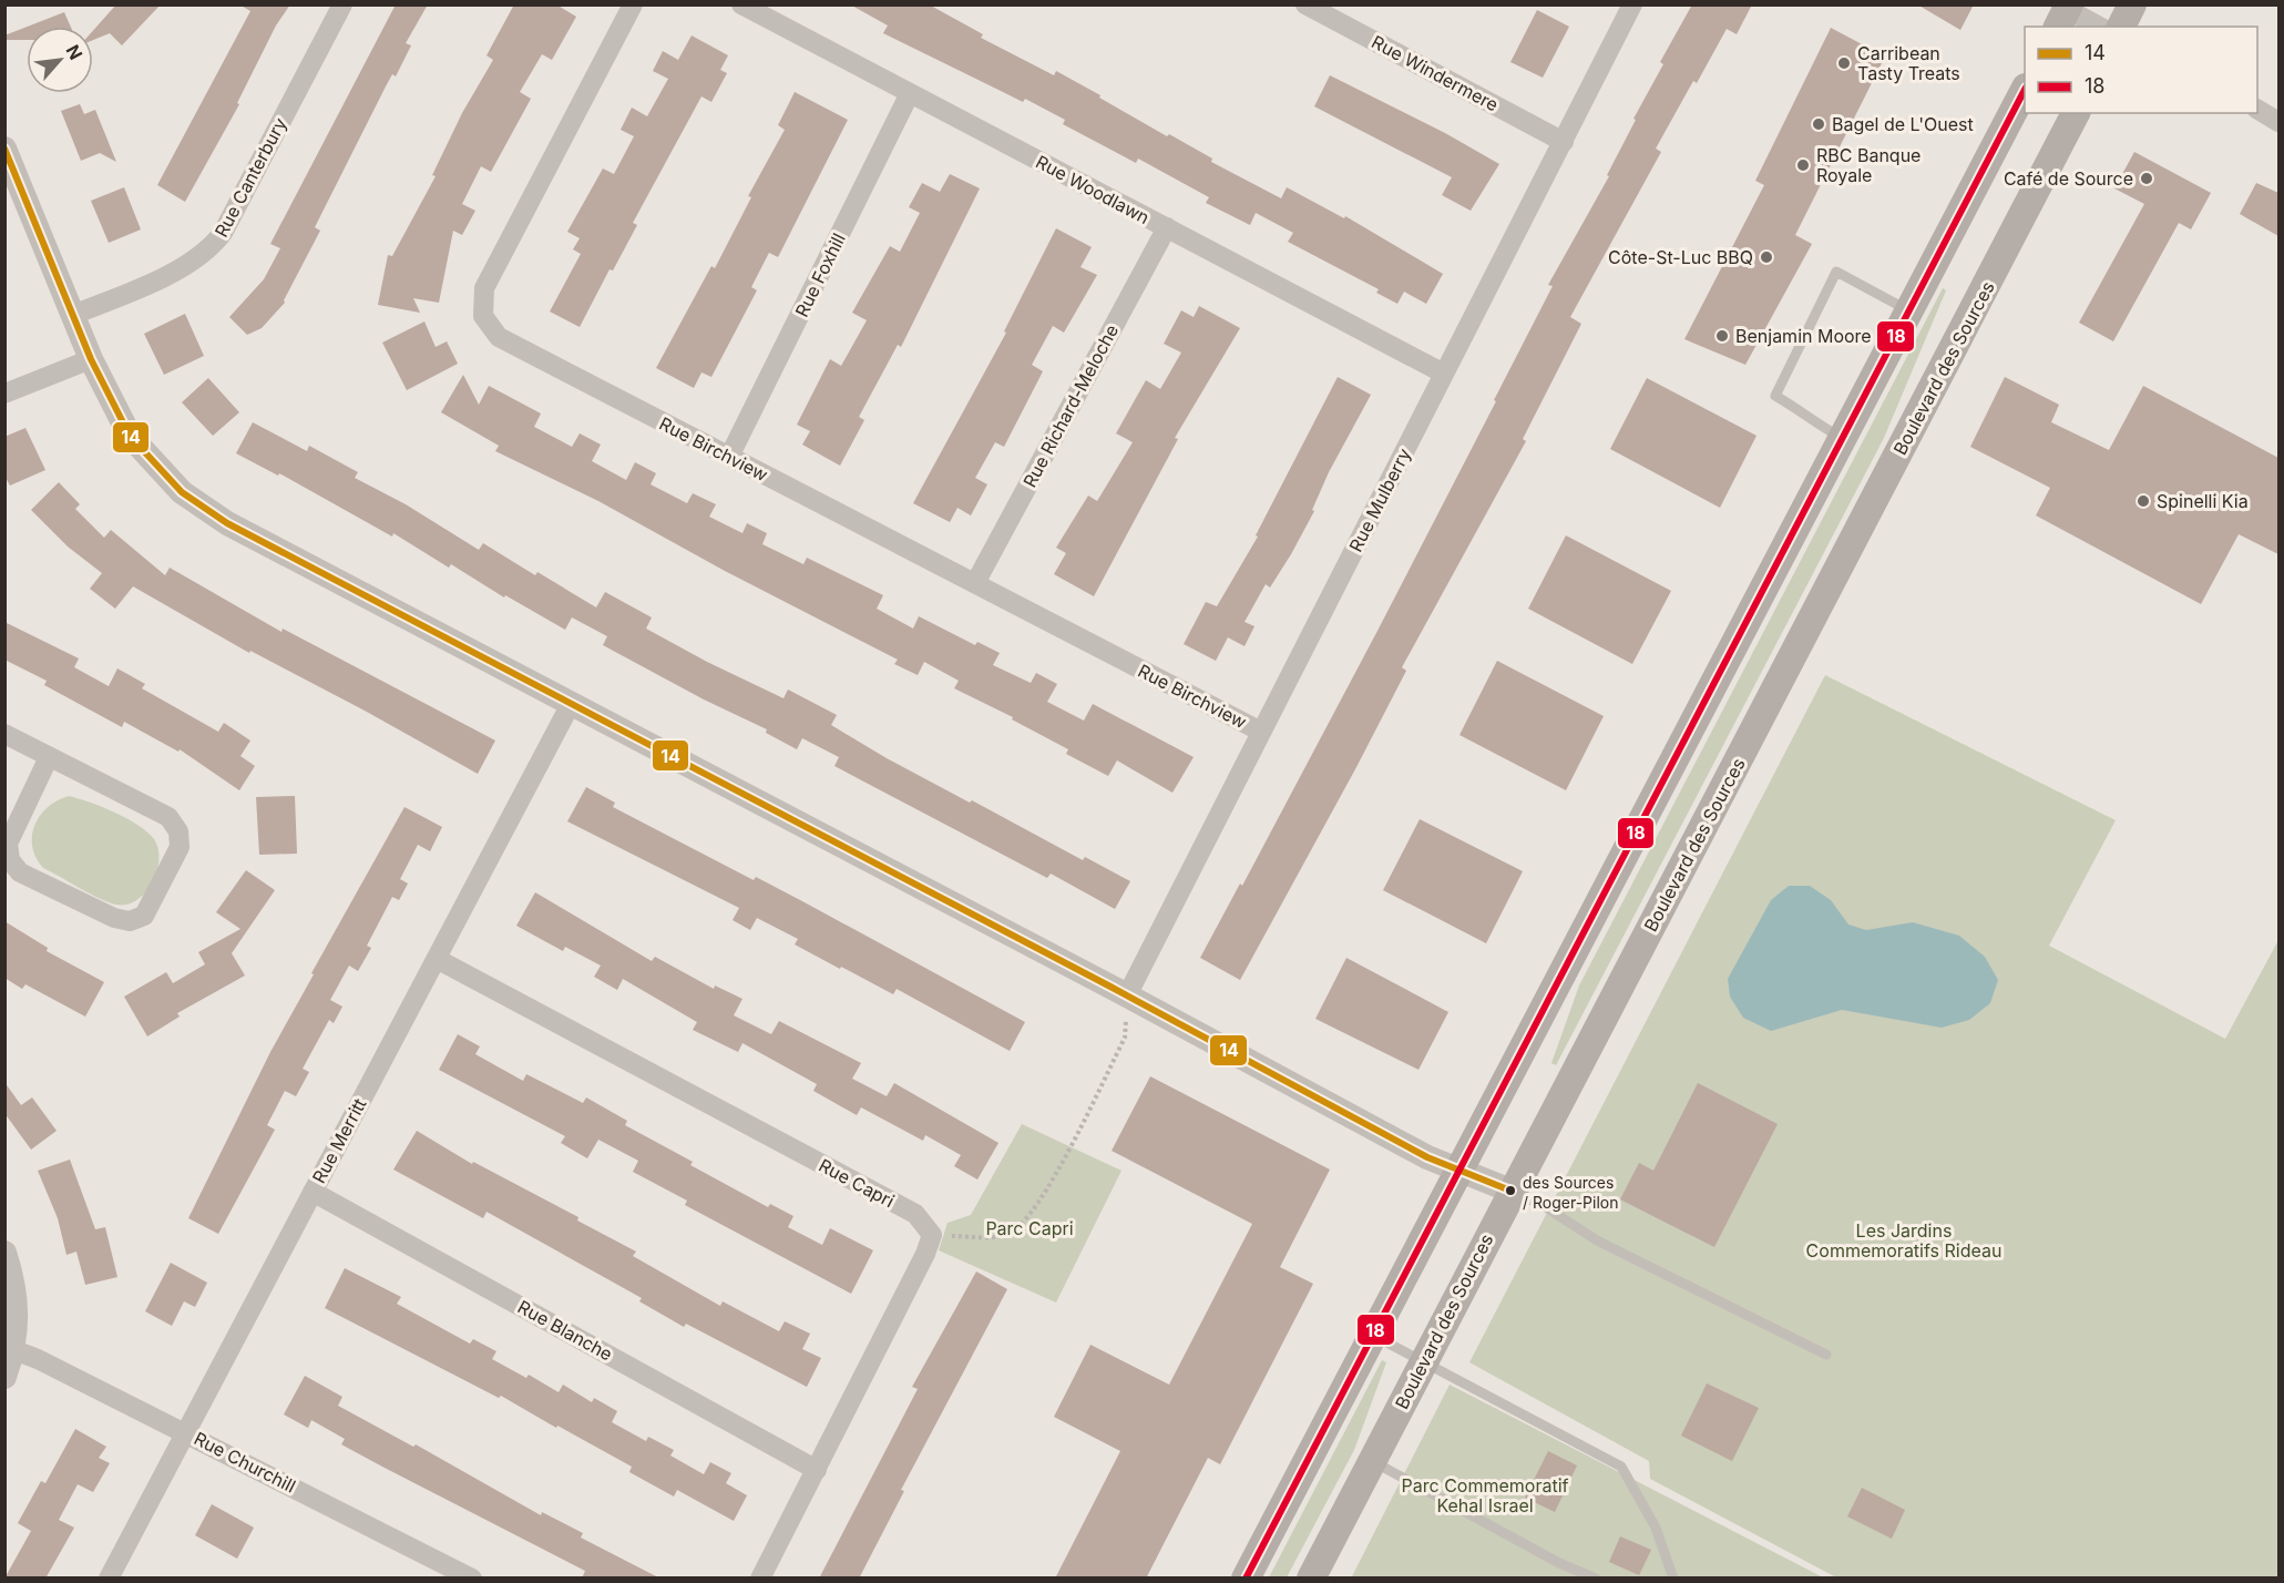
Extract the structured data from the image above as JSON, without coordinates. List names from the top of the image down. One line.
{"streets":{"main road":["Boulevard des Sources"],"street":["Rue Windermere","Rue Canterbury","Rue Woodlawn","Rue Foxhill","Rue Richard-Meloche","Rue Birchview","Rue Mulberry","Rue Merritt","Rue Capri","Rue Blanche","Rue Churchill"]},"crossings":[["Rue Windermere","Rue Mulberry"],["Rue Woodlawn","Rue Foxhill"],["Rue Woodlawn","Rue Richard-Meloche"],["Rue Woodlawn","Rue Mulberry"],["Rue Foxhill","Rue Birchview"],["Rue Richard-Meloche","Rue Birchview"],["Rue Birchview","Rue Mulberry"],["Rue Merritt","Rue Capri"],["Rue Merritt","Rue Blanche"],["Rue Merritt","Rue Churchill"]],"parks":["Parc Capri","Les Jardins Commemoratifs Rideau","Parc Commemoratif Kehal Israel"],"places":["Carribean Tasty Treats","Bagel de L'Ouest","RBC Banque Royale","Café de Source","Côte-St-Luc BBQ","Benjamin Moore","Spinelli Kia","des Sources / Roger-Pilon"],"lines":["transit line 18","transit line 14"],"legend":["14","18"],"north":"top right"}
